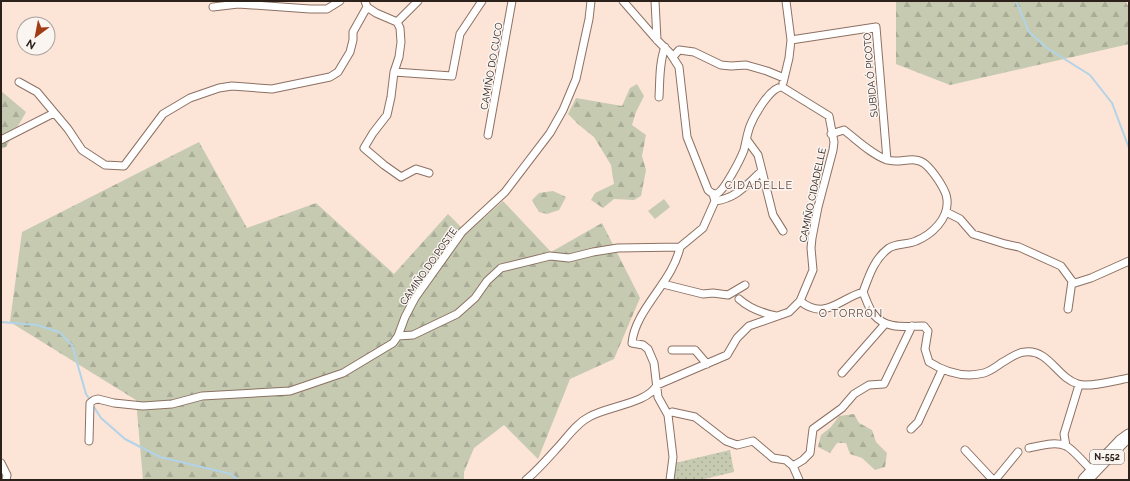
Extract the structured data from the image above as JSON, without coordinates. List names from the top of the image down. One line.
{"streets":{"highway":["N-552"],"street":["CAMIÑO DO CUCO","SUBIDA Ó PICOTO","CAMIÑO CIDADELLE","CAMIÑO DO POSTE"]},"districts":["CIDADELLE","O TORRÓN"],"north":"bottom left"}
